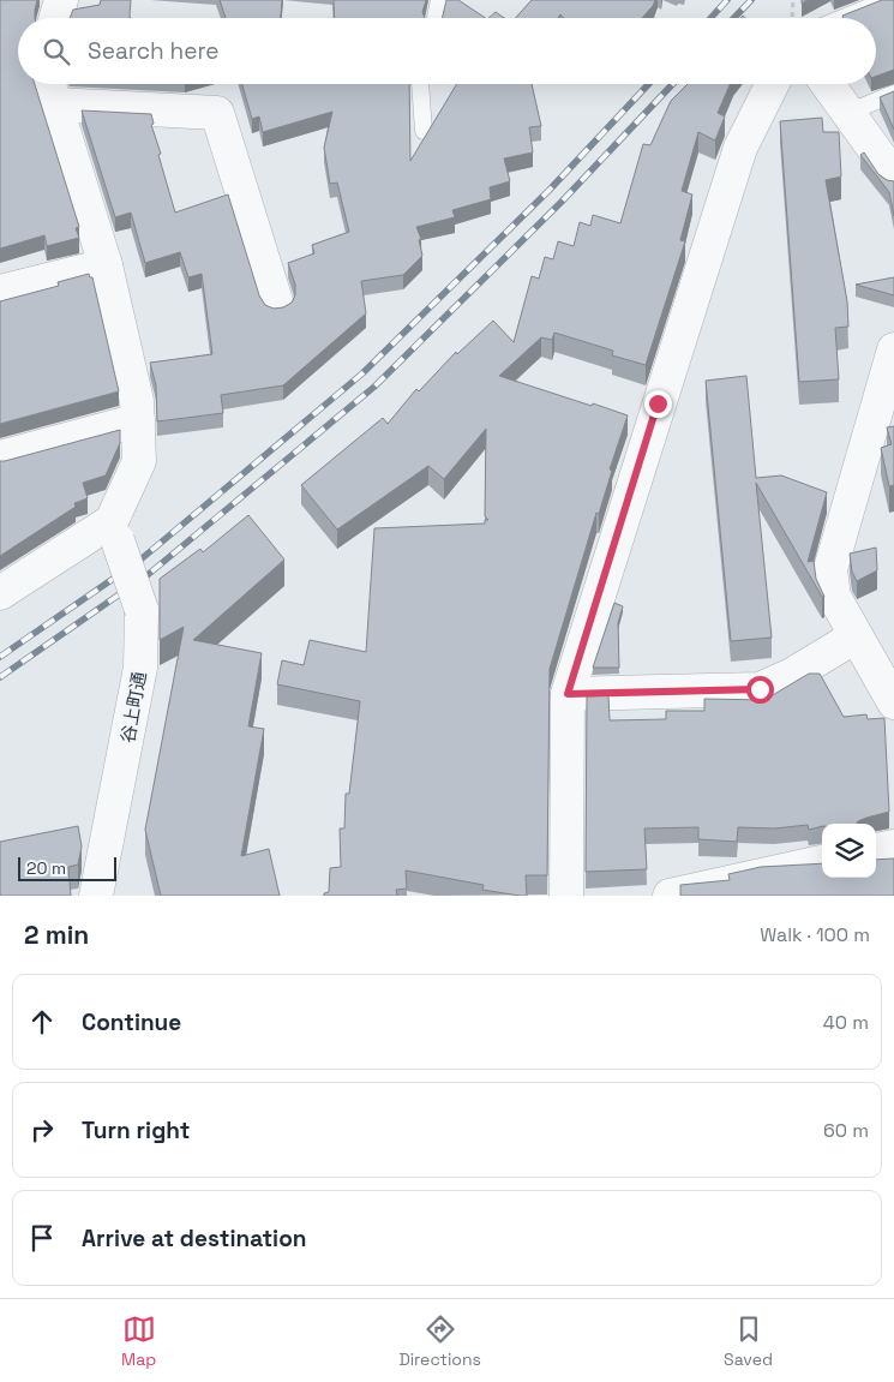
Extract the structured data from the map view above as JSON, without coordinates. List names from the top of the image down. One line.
{"streets":{"street":["谷上町通"]},"scale_bar":"20 m","page":{"search":"Search here","scale":"20 m","heading":["2 min","Walk · 100 m"],"list":[["Continue","40 m"],["Turn right","60 m"],"Arrive at destination"],"nav":["Map","Directions","Saved"]}}
